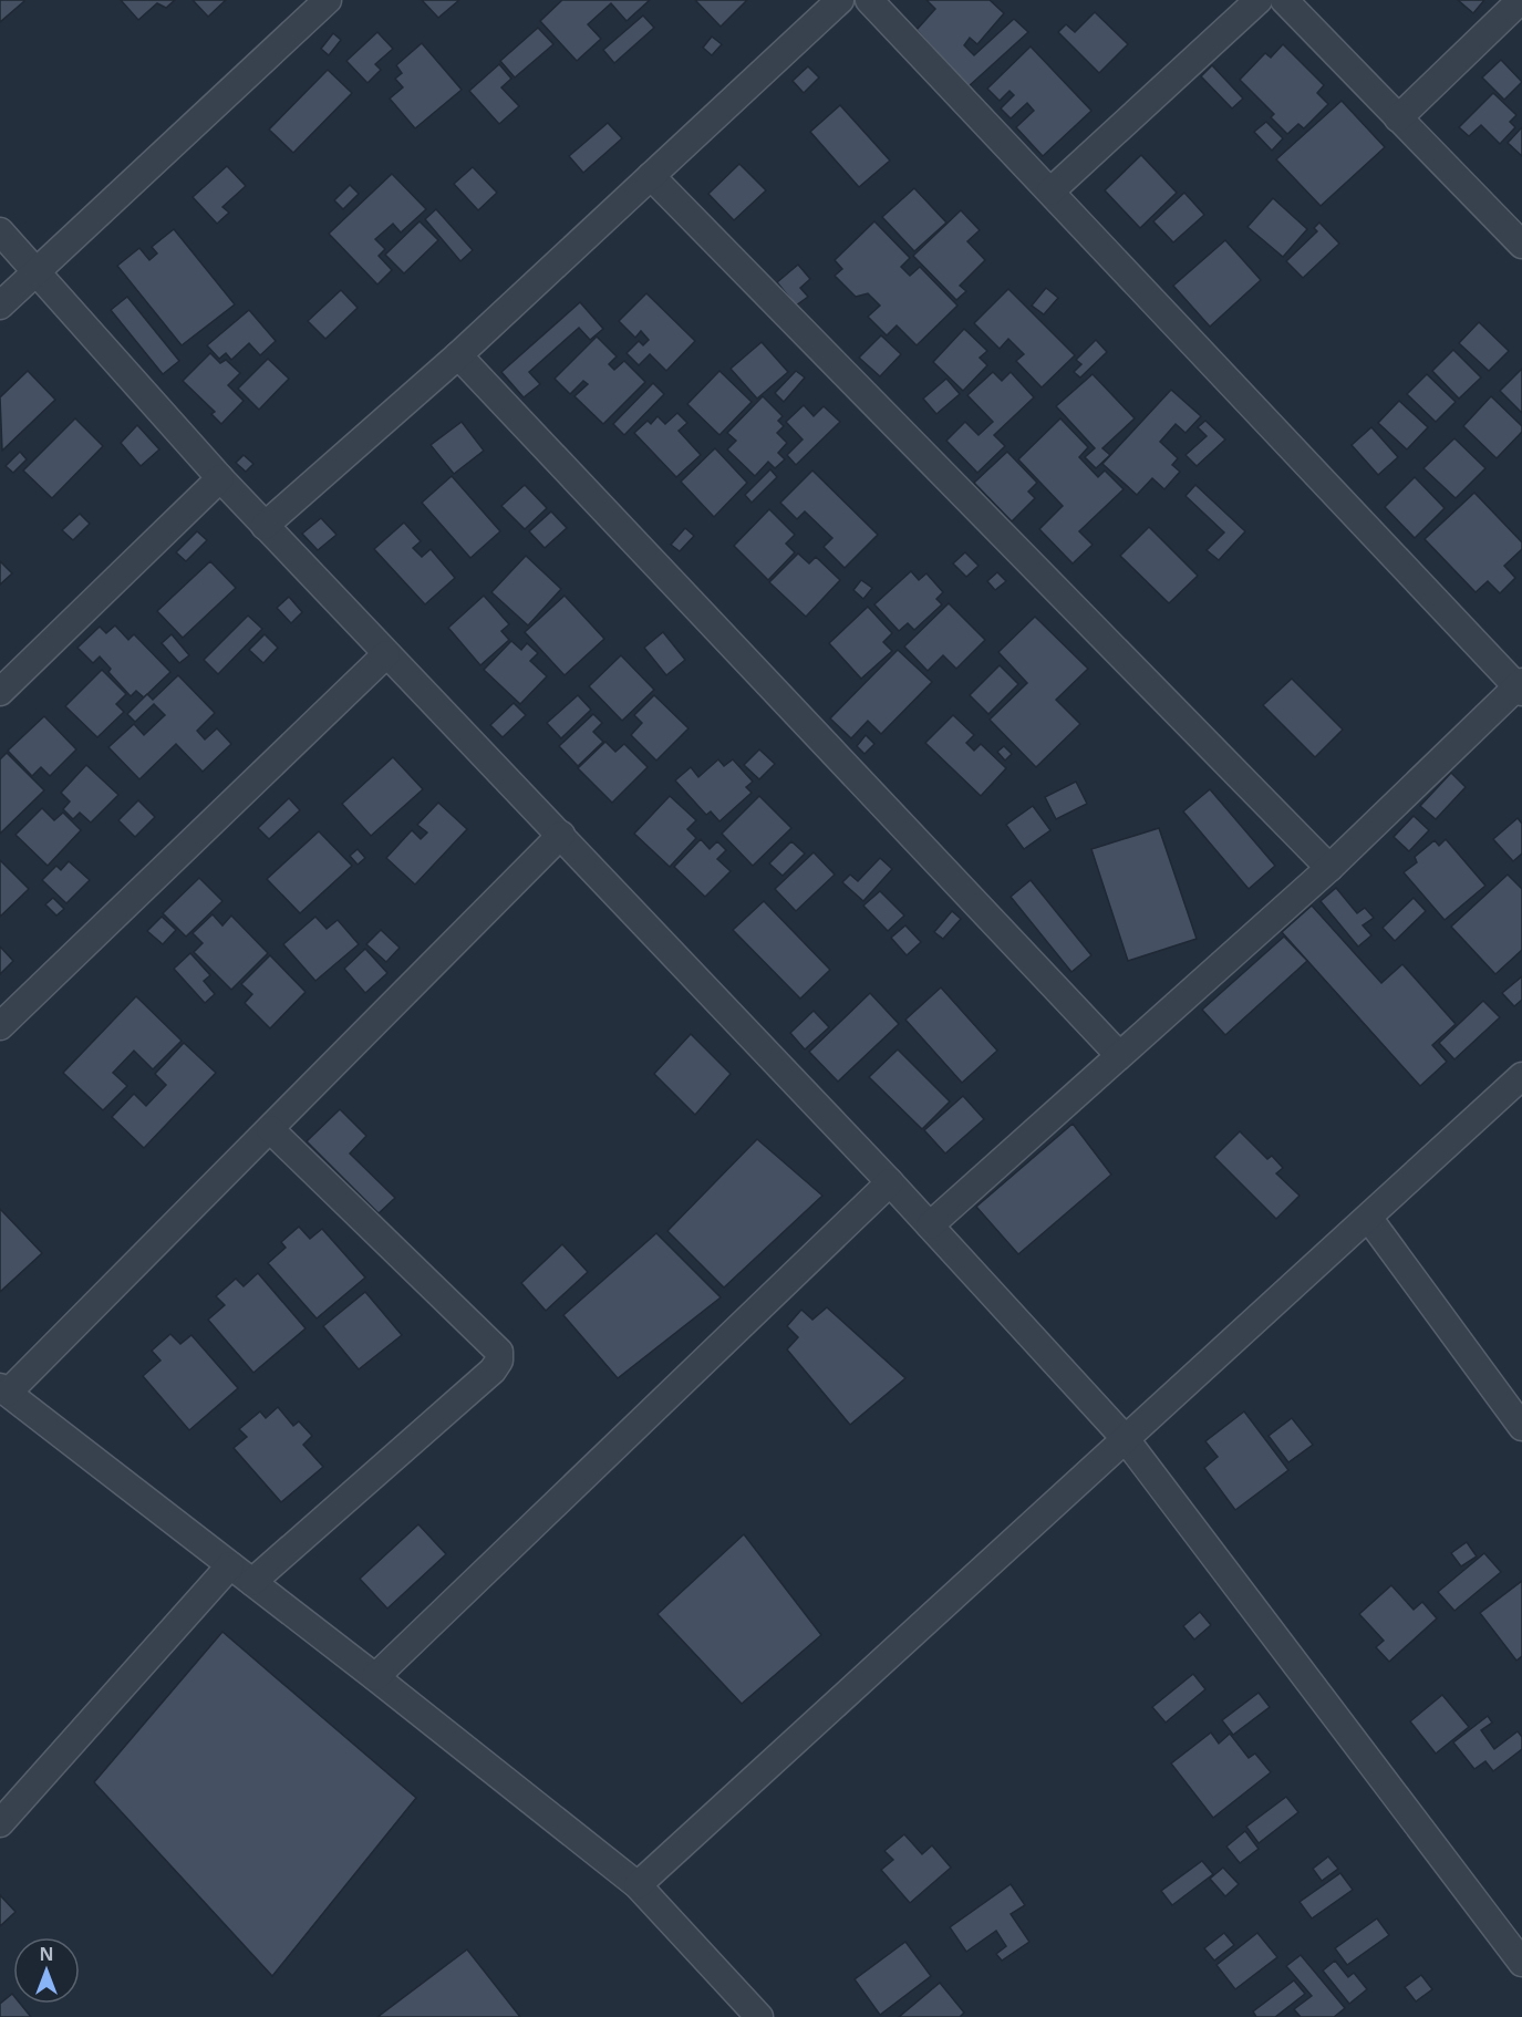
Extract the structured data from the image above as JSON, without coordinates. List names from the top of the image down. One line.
{"north":"top"}
